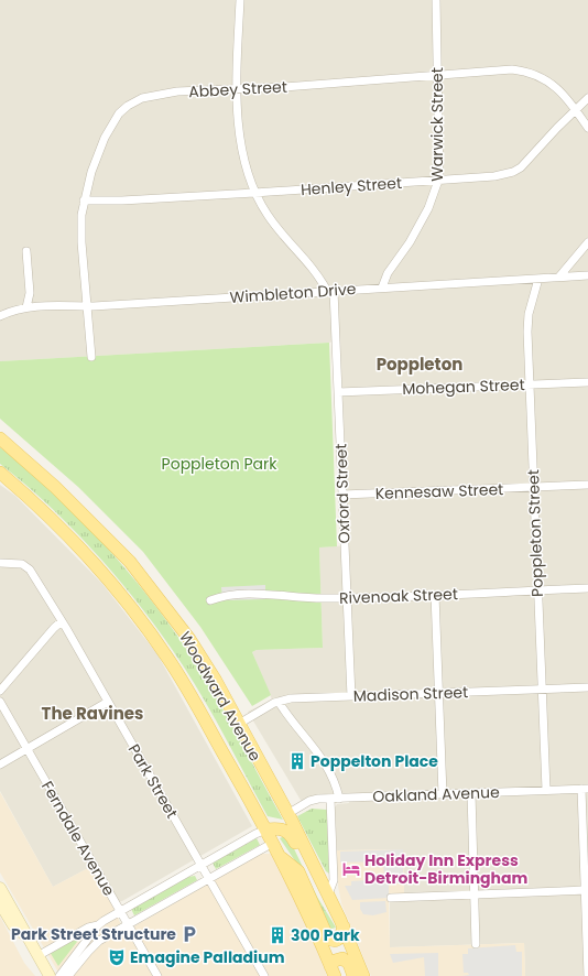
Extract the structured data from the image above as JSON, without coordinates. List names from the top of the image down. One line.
{"streets":{"main road":["Woodward Avenue"],"street":["Abbey Street","Warwick Street","Henley Street","Wimbleton Drive","Mohegan Street","Kennesaw Street","Oxford Street","Poppleton Street","Rivenoak Street","Madison Street","Park Street","Oakland Avenue","Ferndale Avenue"]},"crossings":[["Abbey Street","Warwick Street"],["Abbey Street","Henley Street"],["Abbey Street","Wimbleton Drive"],["Abbey Street","Oxford Street"],["Warwick Street","Henley Street"],["Warwick Street","Wimbleton Drive"],["Henley Street","Oxford Street"],["Wimbleton Drive","Oxford Street"],["Wimbleton Drive","Poppleton Street"],["Mohegan Street","Oxford Street"],["Mohegan Street","Poppleton Street"],["Kennesaw Street","Oxford Street"],["Kennesaw Street","Poppleton Street"],["Oxford Street","Rivenoak Street"],["Oxford Street","Madison Street"],["Poppleton Street","Rivenoak Street"],["Poppleton Street","Madison Street"],["Poppleton Street","Oakland Avenue"],["Madison Street","Woodward Avenue"],["Woodward Avenue","Oakland Avenue"]],"districts":["Poppleton","The Ravines"],"parks":["Poppleton Park"],"places":{"building":["Poppelton Place","300 Park"],"hotel":["Holiday Inn Express Detroit-Birmingham"],"parking":["Park Street Structure"],"theatre":["Emagine Palladium"]}}
